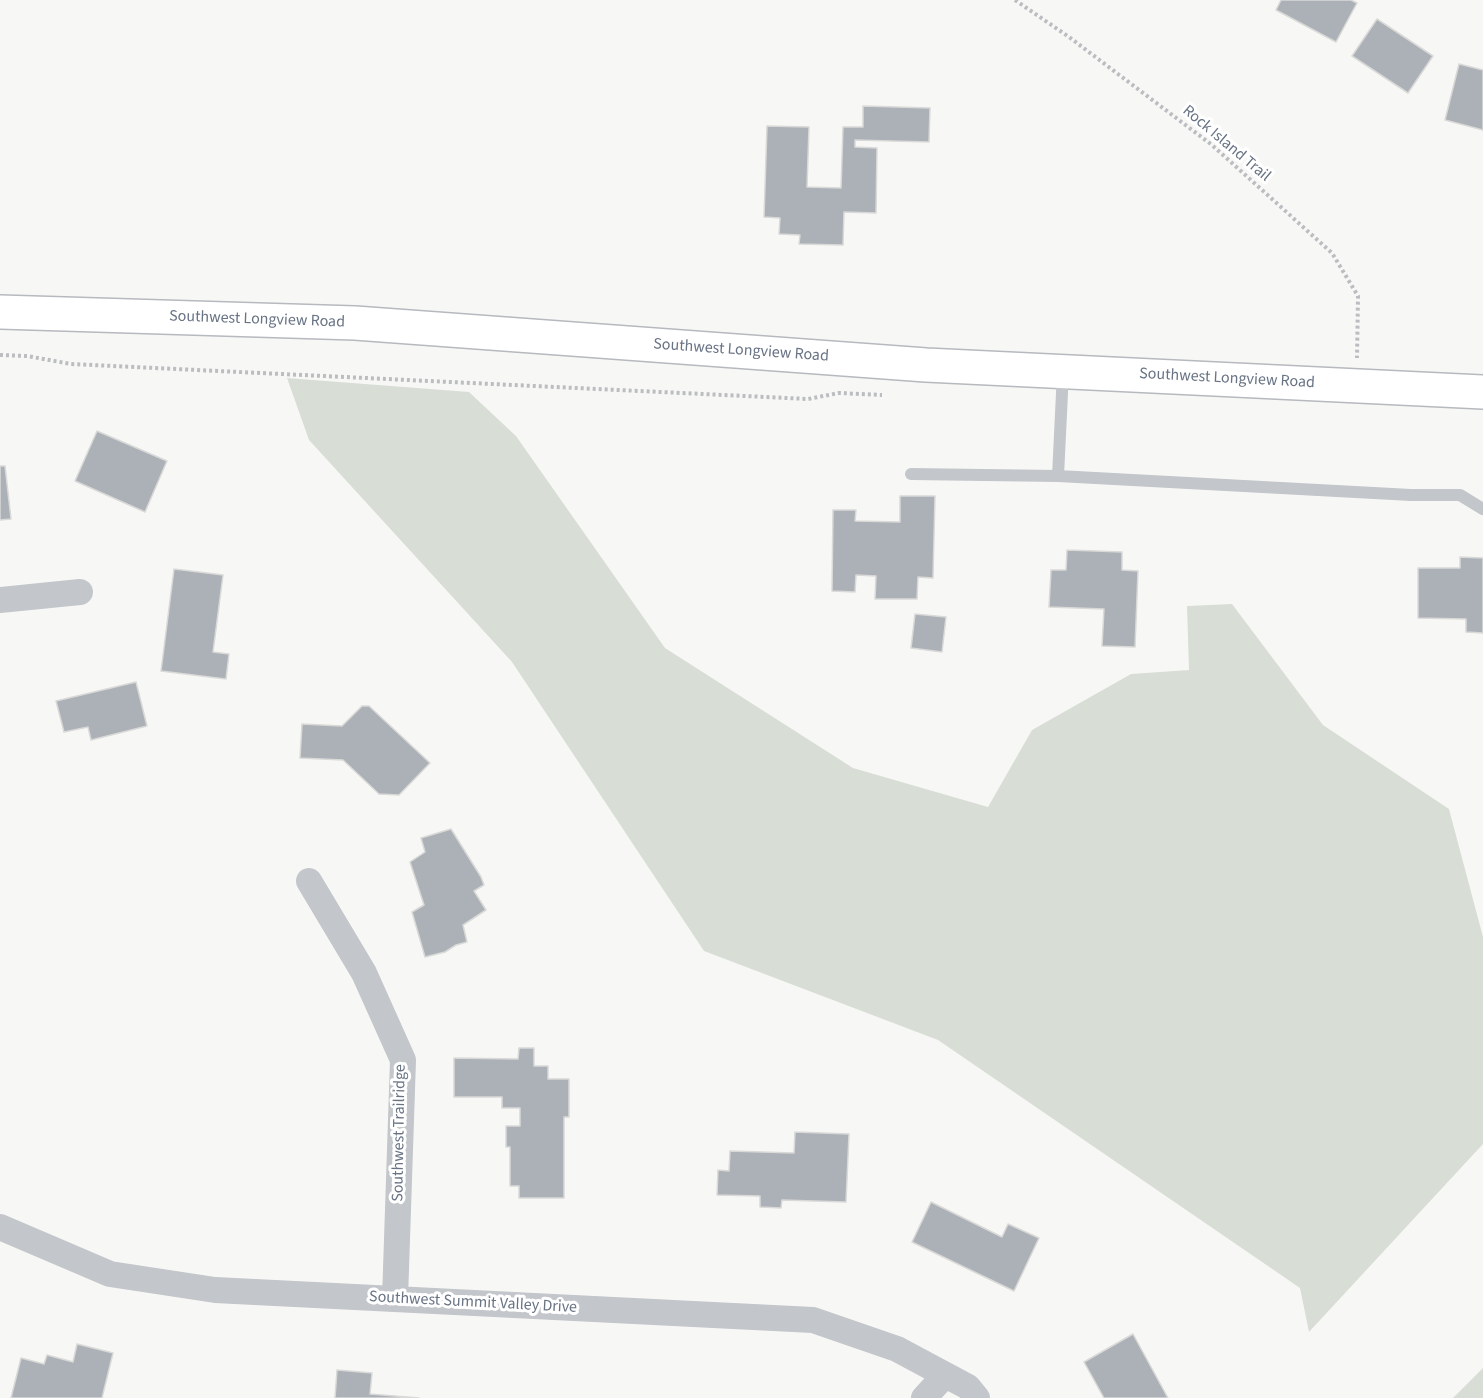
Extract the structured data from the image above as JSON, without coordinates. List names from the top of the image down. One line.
{"streets":{"street":["Southwest Longview Road","Southwest Trailridge","Southwest Summit Valley Drive"],"path":["Rock Island Trail"]},"crossings":[["Southwest Trailridge","Southwest Summit Valley Drive"]]}
